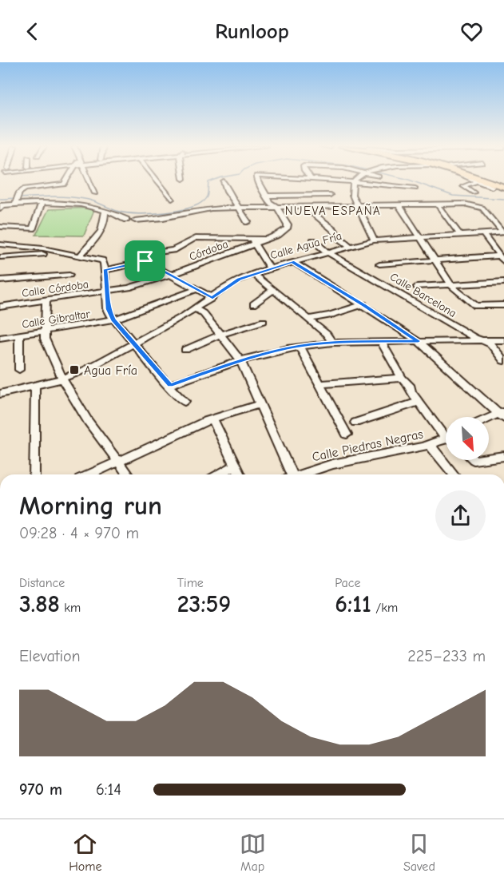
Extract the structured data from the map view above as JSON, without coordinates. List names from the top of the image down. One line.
{"streets":{"street":["Calle Agua Fría","Córdoba","Calle Córdoba","Calle Barcelona","Calle Gibraltar","Calle Piedras Negras"]},"crossings":[["Calle Agua Fría","Calle Barcelona"],["Córdoba","Calle Córdoba"]],"districts":["NUEVA ESPAÑA"],"places":{"transit":["Agua Fría"]},"north":"bottom right","page":{"header":"Runloop","heading":["Morning run","09:28 · 4 × 970 m"],"stats":[["Distance","3.88 km"],["Time","23:59"],["Pace","6:11 /km"]],"chart":["Elevation","225–233 m"],"list":[{"name":"970 m","note":"6:14"}],"tabs":["Home","Map","Saved"]}}
